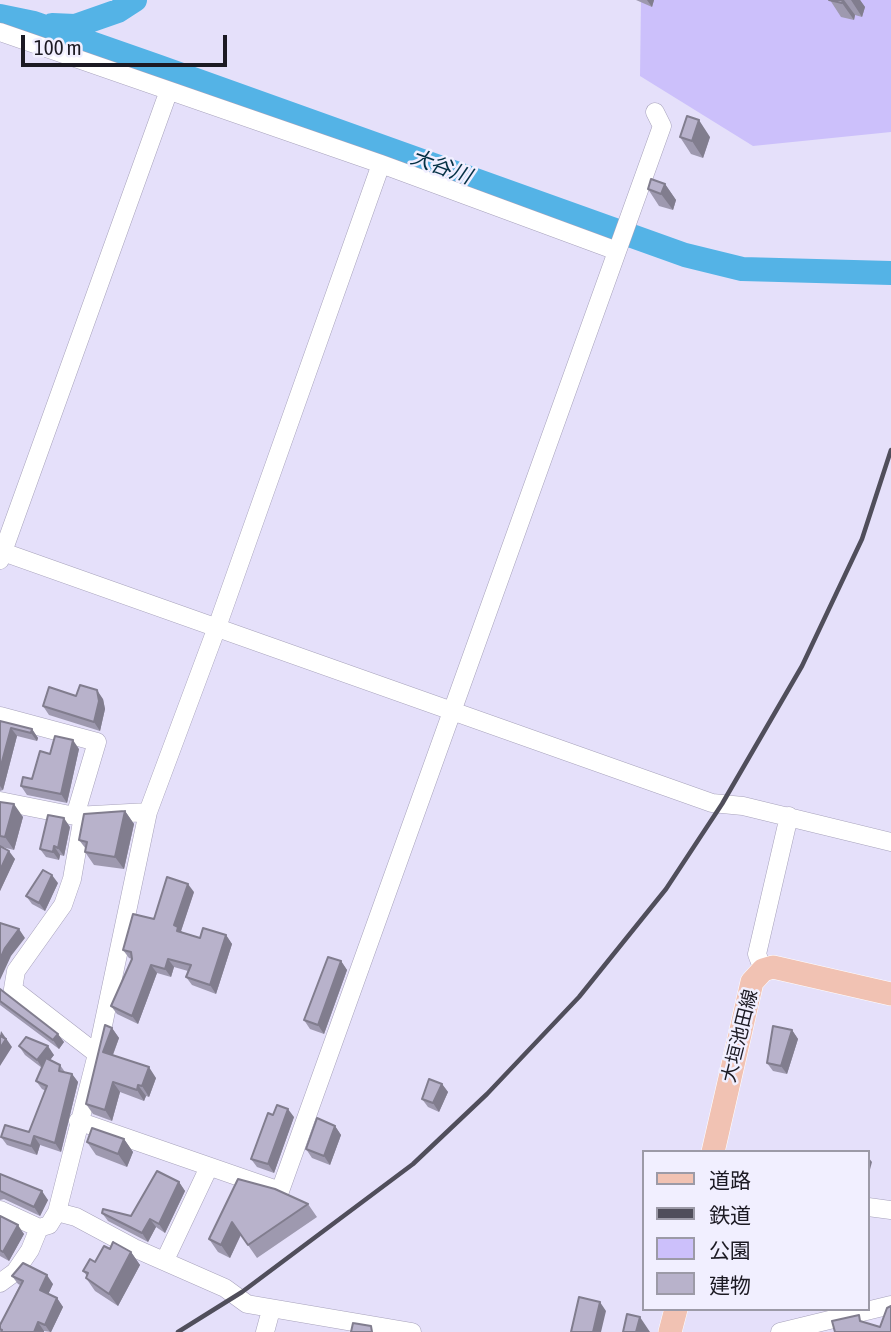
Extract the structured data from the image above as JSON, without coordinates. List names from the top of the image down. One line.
{"streets":{"main road":["大垣池田線"]},"water":["大谷川"],"legend":["道路","鉄道","公園","建物"],"scale_bar":"100 m"}
